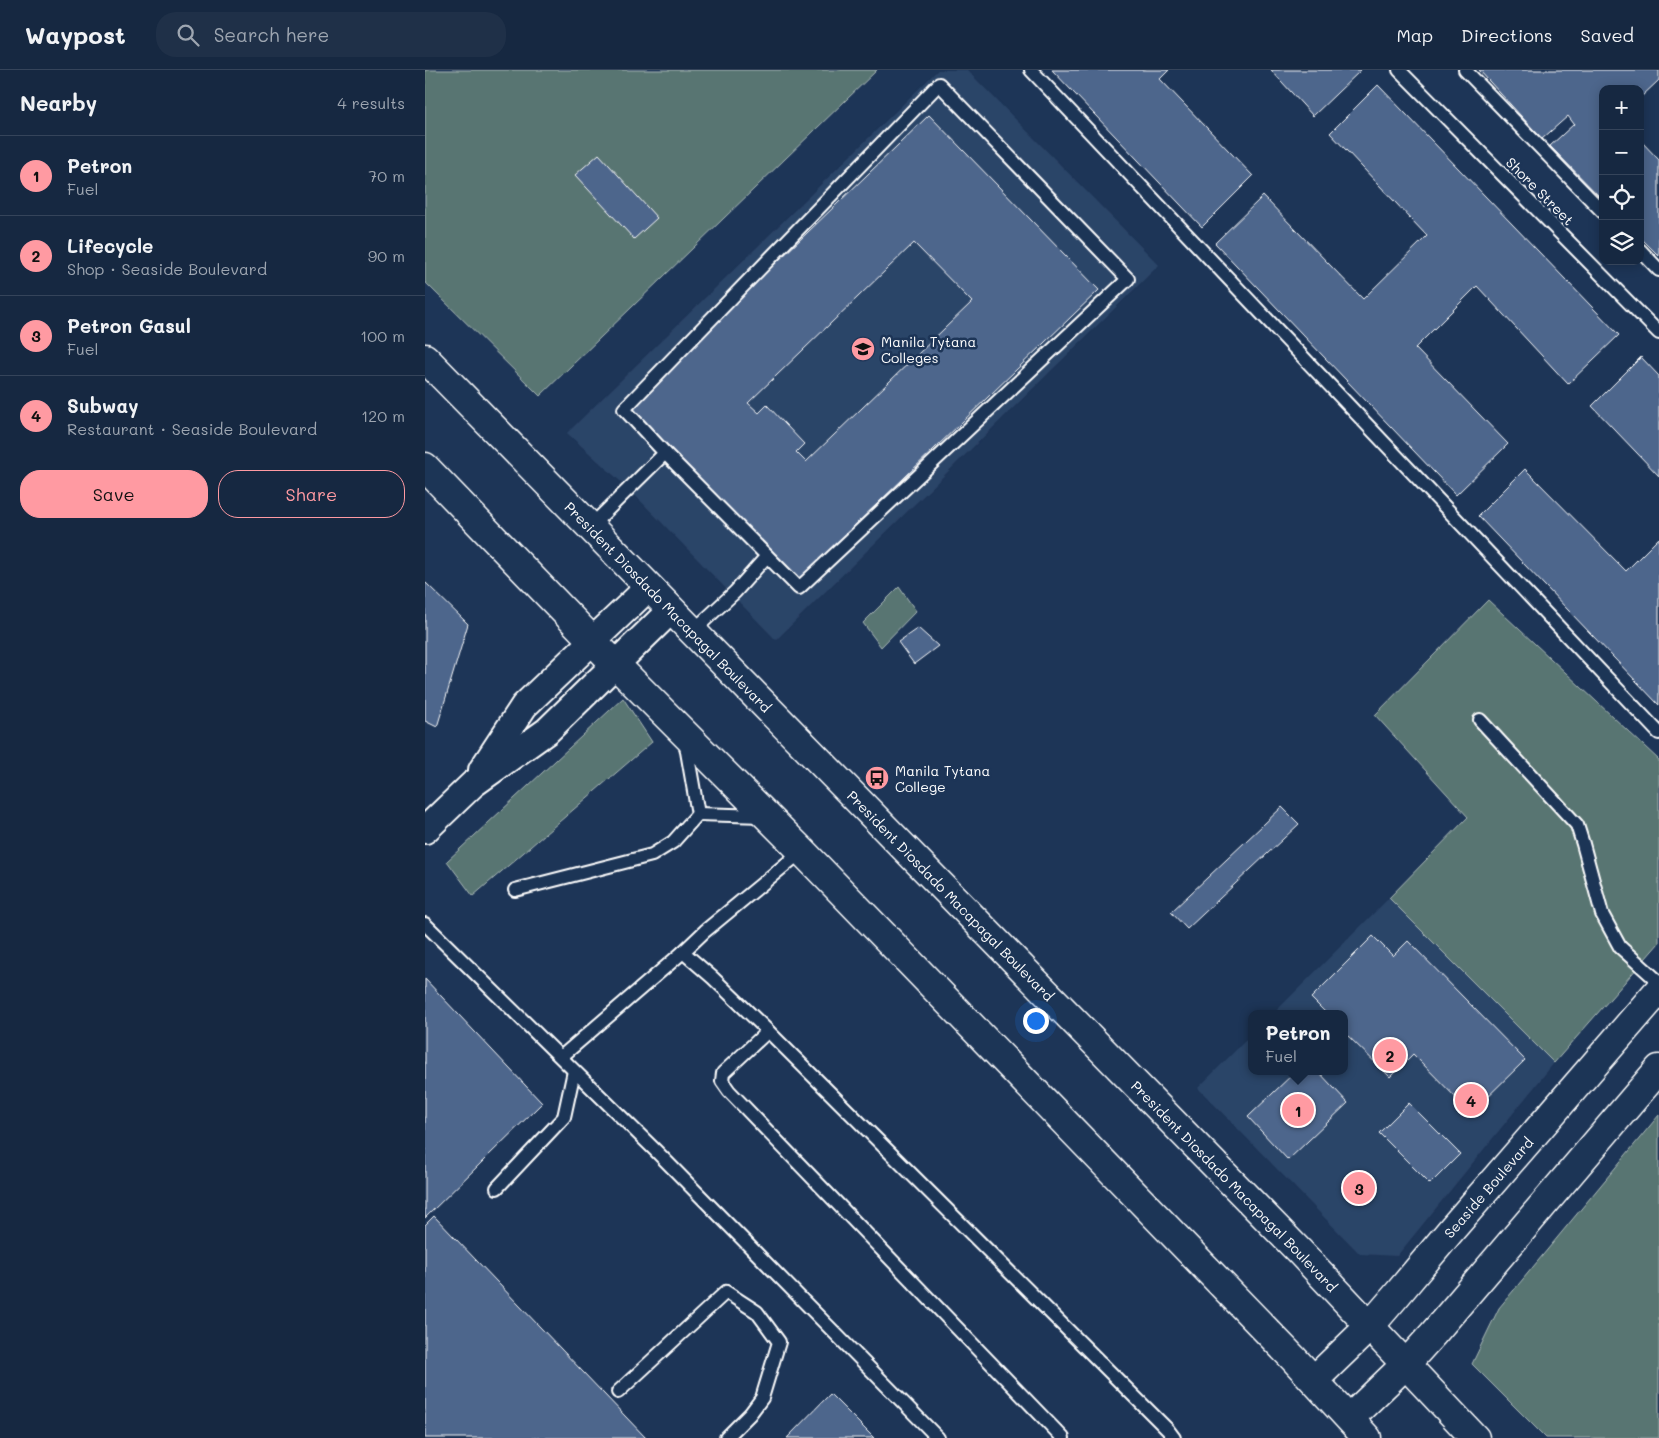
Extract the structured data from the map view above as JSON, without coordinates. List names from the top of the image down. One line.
{"streets":{"main road":["President Diosdado Macapagal Boulevard","Seaside Boulevard"],"lane":["Shore Street"]},"crossings":[["President Diosdado Macapagal Boulevard","Seaside Boulevard"]],"places":{"school or university":["Manila Tytana Colleges"],"bus stop":["Manila Tytana College"]},"page":{"header":"Waypost","search":"Search here","nav":["Map","Directions","Saved"],"heading":["Nearby","4 results"],"map_buttons":["+","−"],"list":[{"mark":"1","name":"Petron","note":"Fuel","value":"70 m"},{"mark":"2","name":"Lifecycle","note":"Shop · Seaside Boulevard","value":"90 m"},{"mark":"3","name":"Petron Gasul","note":"Fuel","value":"100 m"},{"mark":"4","name":"Subway","note":"Restaurant · Seaside Boulevard","value":"120 m"}],"buttons":["Save","Share"],"popup":["Petron","Fuel"],"pins":["2","4","1","3"]}}
